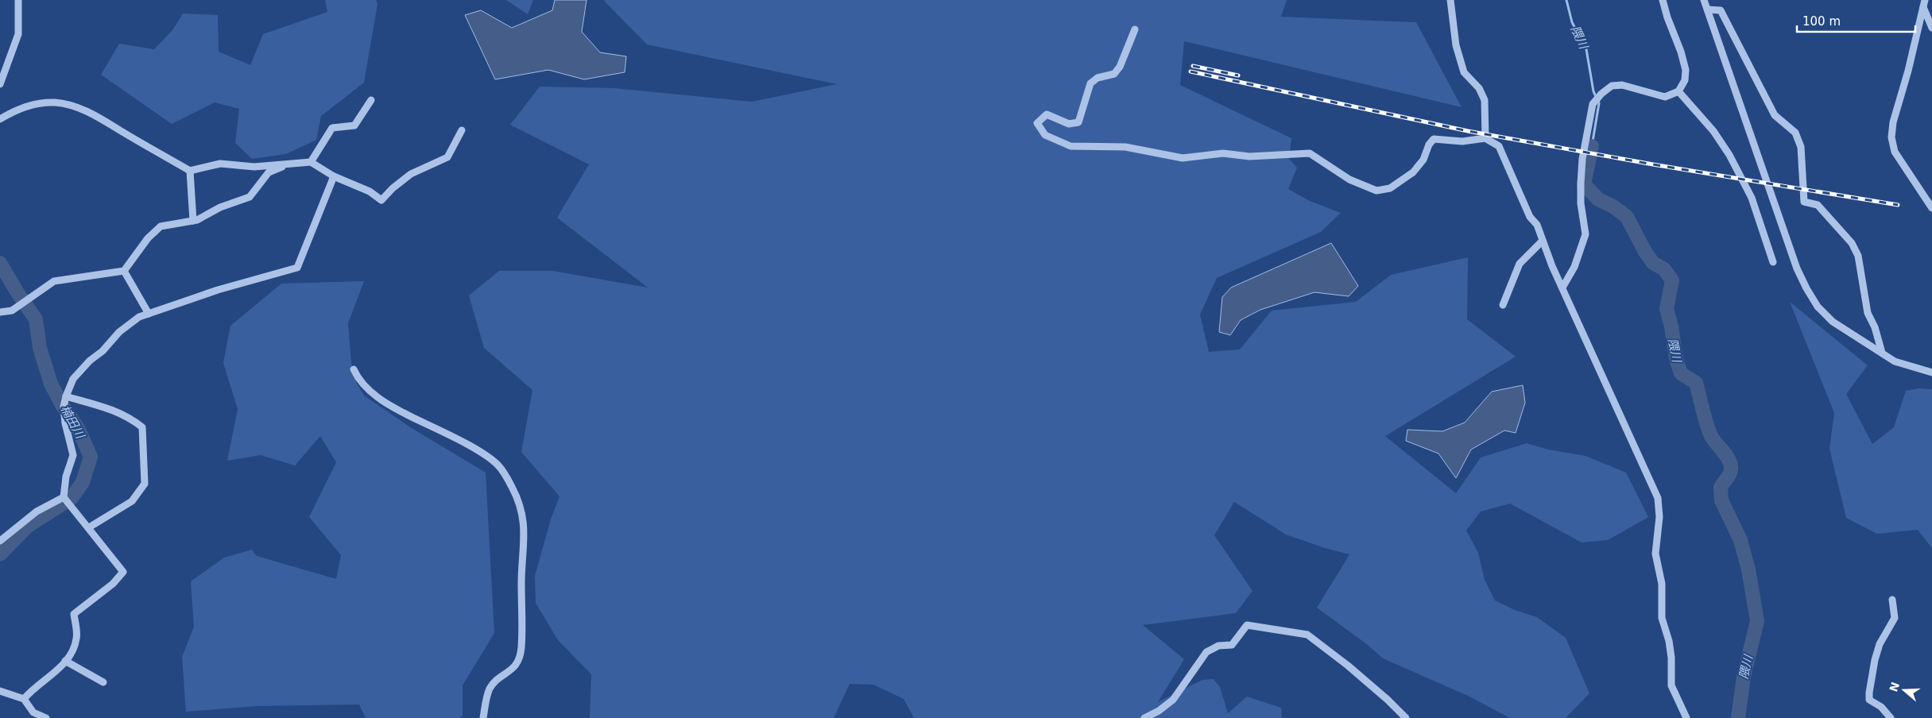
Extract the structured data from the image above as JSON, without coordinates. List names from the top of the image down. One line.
{"water":["隈川","楠田川"],"scale_bar":"100 m","north":"left"}
